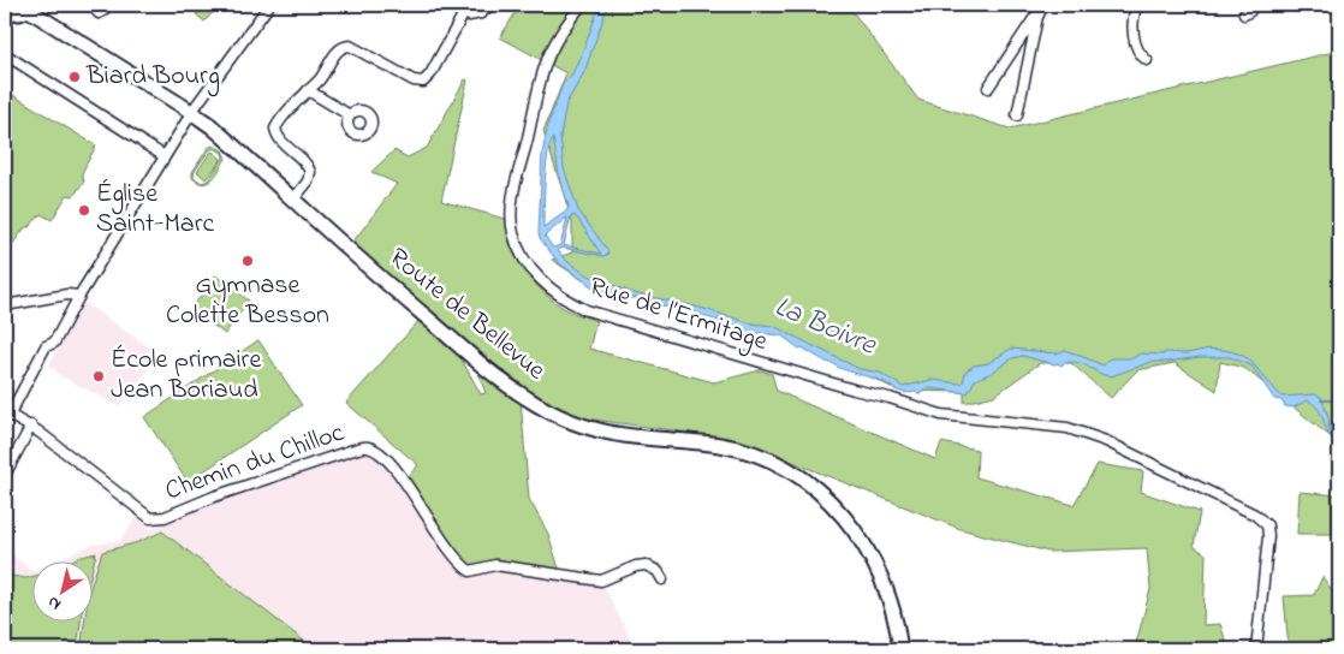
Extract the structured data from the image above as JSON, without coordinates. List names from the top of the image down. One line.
{"streets":{"street":["Route de Bellevue","Rue de l’Ermitage","Chemin du Chilloc"]},"water":["La Boivre"],"places":["Biard Bourg","Église Saint-Marc","Gymnase Colette Besson","École primaire Jean Boriaud"],"north":"bottom left"}
